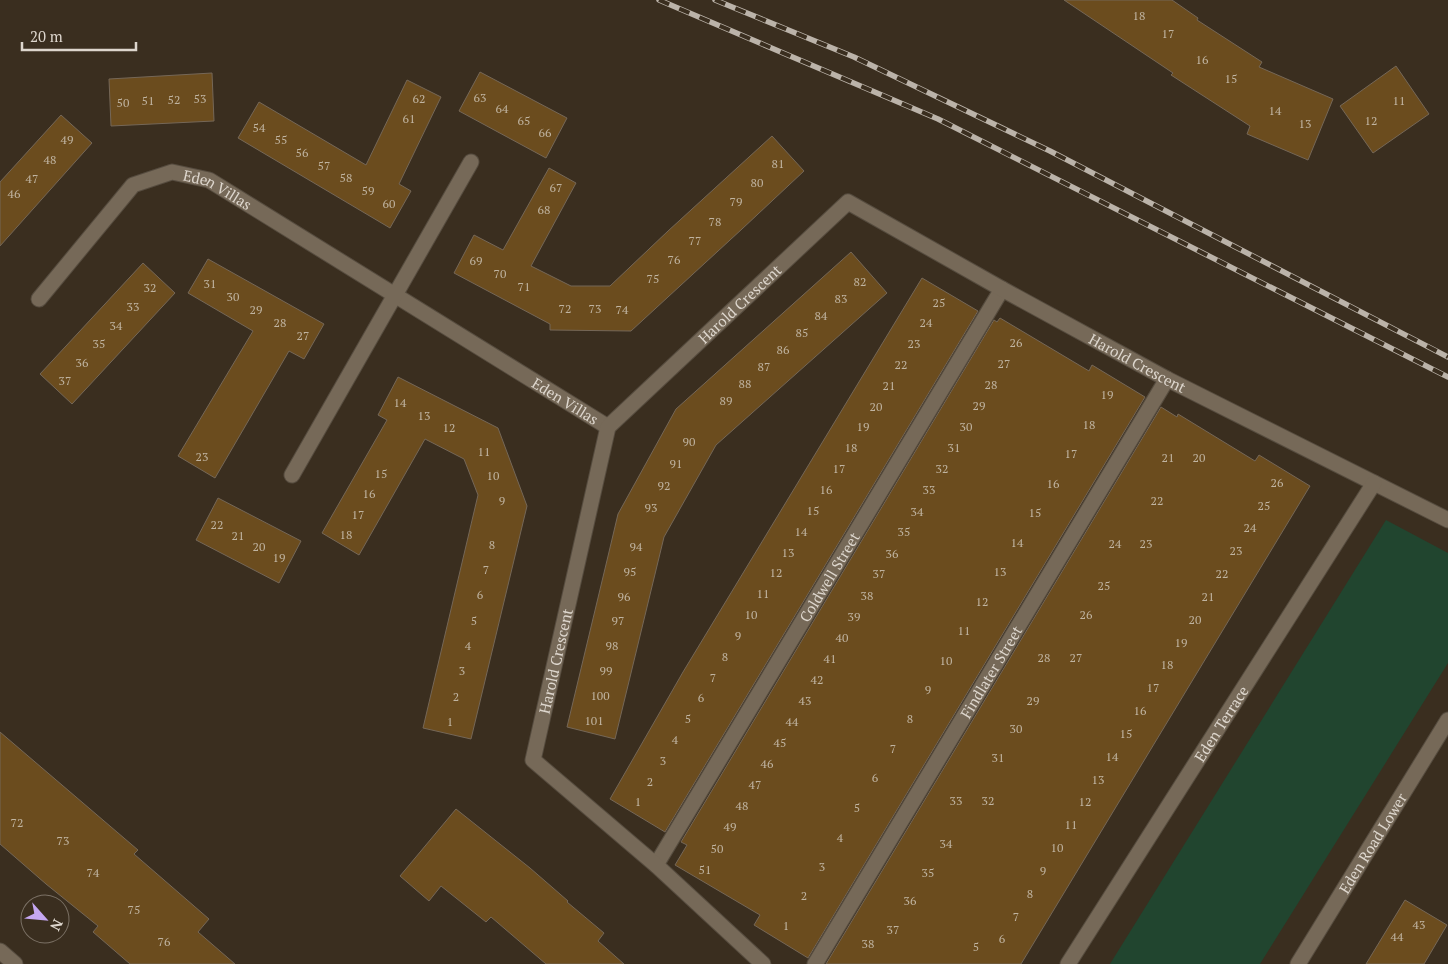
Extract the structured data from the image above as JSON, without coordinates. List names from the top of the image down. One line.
{"streets":{"street":["Eden Villas","Harold Crescent","Coldwell Street","Findlater Street","Eden Terrace","Eden Road Lower"]},"crossings":[["Eden Villas","Harold Crescent"],["Harold Crescent","Coldwell Street"],["Harold Crescent","Findlater Street"],["Harold Crescent","Eden Terrace"]],"house_numbers":["18","17","16","15","63","53","62","52","51","11","50","64","14","61","65","12","13","54","66","49","55","56","48","81","57","58","47","80","67","59","46","79","60","68","78","77","76","69","70","75","82","31","71","32","30","83","25","33","72","73","29","74","84","28","24","34","85","27","26","35","23","86","36","27","22","87","37","88","28","21","19","89","14","29","20","13","18","19","30","12","90","18","31","11","17","23","21","20","91","17","32","15","10","26","16","92","16","33","16","9","22","25","93","15","34","15","17","22","24","14","35","18","21","14","24","23","8","20","94","23","13","36","19","7","95","13","12","37","22","25","11","6","38","96","21","12","10","26","39","20","5","97","11","9","40","19","4","98","8","28","27","41","10","18","3","99","7","42","17","9","100","2","6","43","29","16","5","8","101","1","44","30","15","4","45","7","14","31","3","46","6","13","2","47","33","32","1","12","48","5","72","11","49","4","73","34","10","50","3","51","9","74","35","8","2","36","75","7","43","1","37","44","6","76","38","5"],"scale_bar":"20 m","north":"bottom right"}
